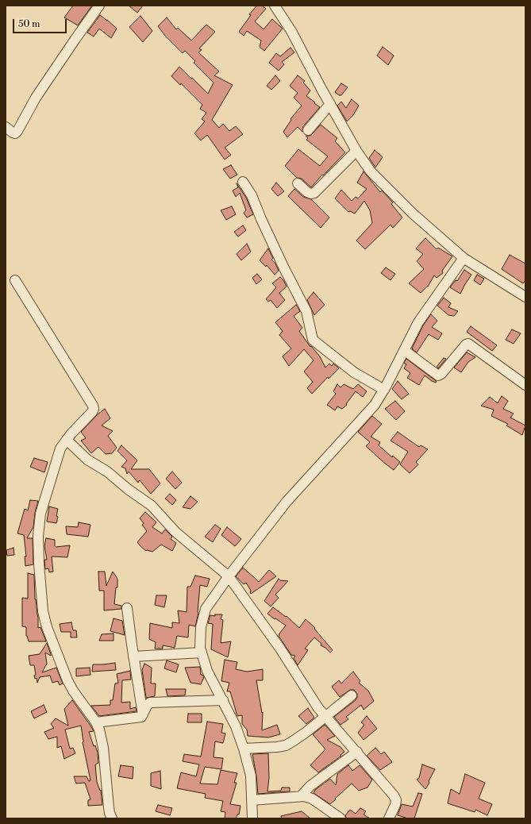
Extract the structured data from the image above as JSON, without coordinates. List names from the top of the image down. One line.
{"scale_bar":"50 m"}
